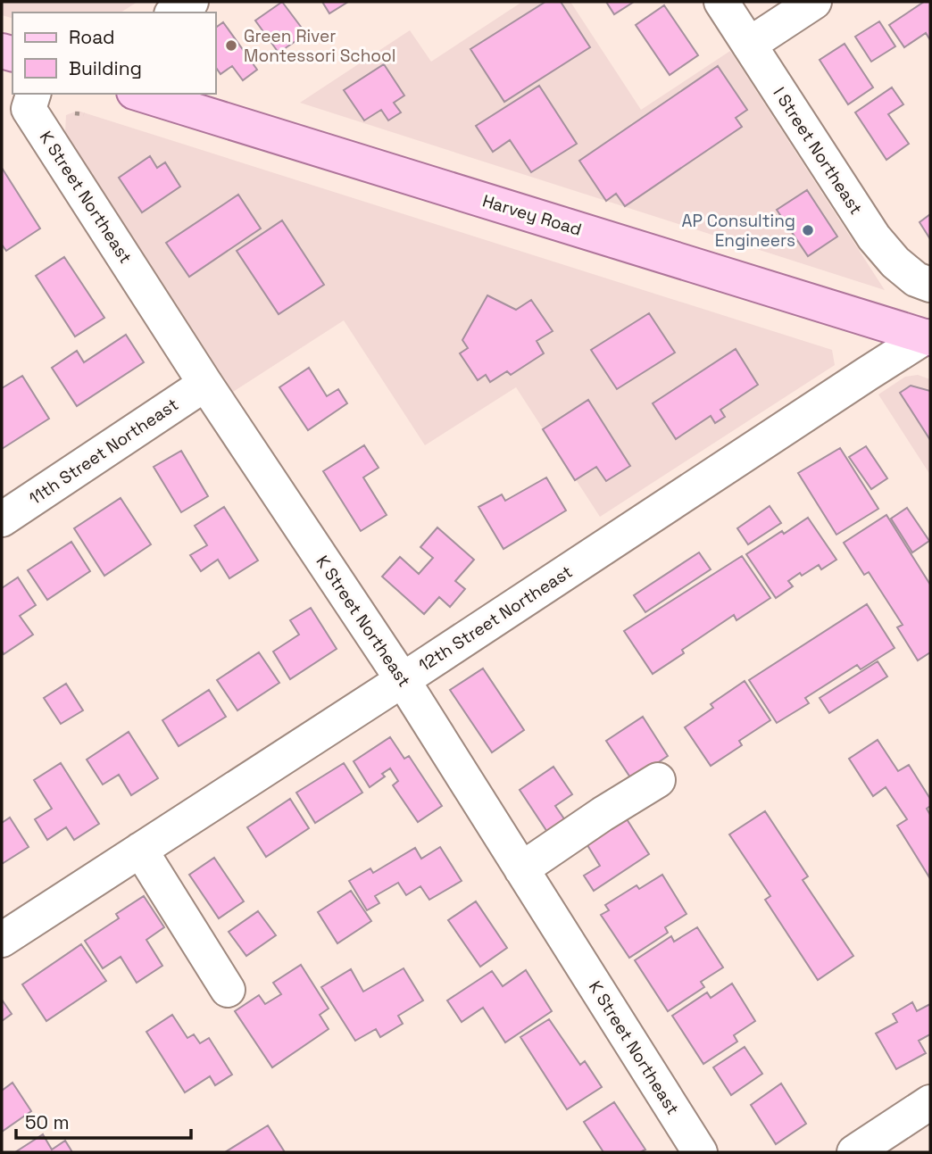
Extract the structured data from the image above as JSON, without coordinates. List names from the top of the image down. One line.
{"streets":{"main road":["Harvey Road"],"street":["I Street Northeast","K Street Northeast","11th Street Northeast","12th Street Northeast"]},"crossings":[["K Street Northeast","11th Street Northeast"],["K Street Northeast","12th Street Northeast"],["Harvey Road","12th Street Northeast"]],"places":["Green River Montessori School","AP Consulting Engineers"],"legend":["Road","Building"],"scale_bar":"50 m"}
